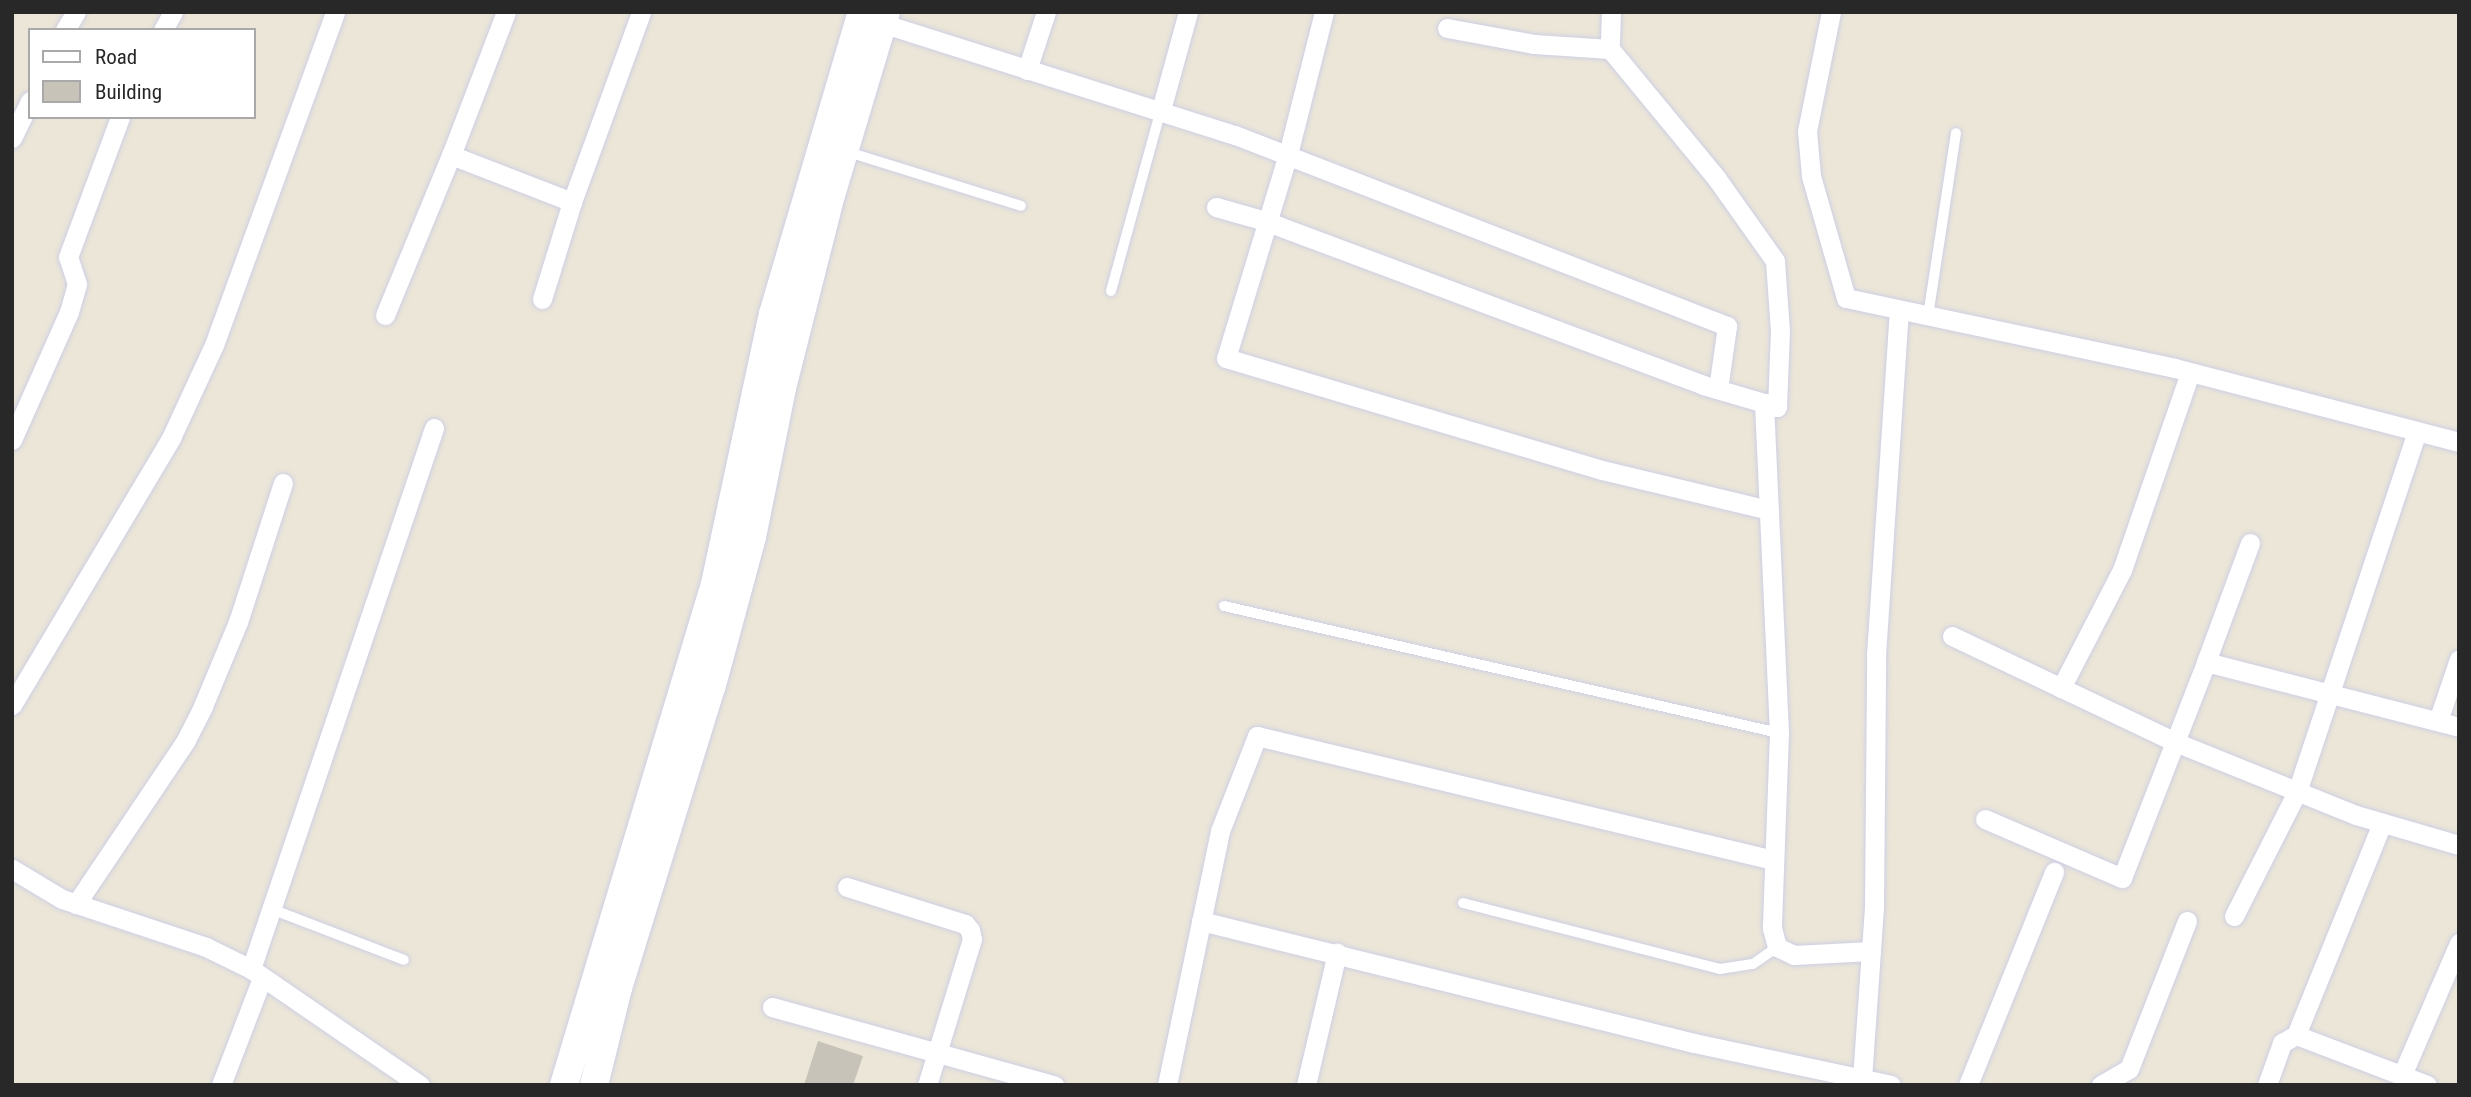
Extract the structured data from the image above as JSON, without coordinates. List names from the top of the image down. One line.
{"legend":["Road","Building"]}
